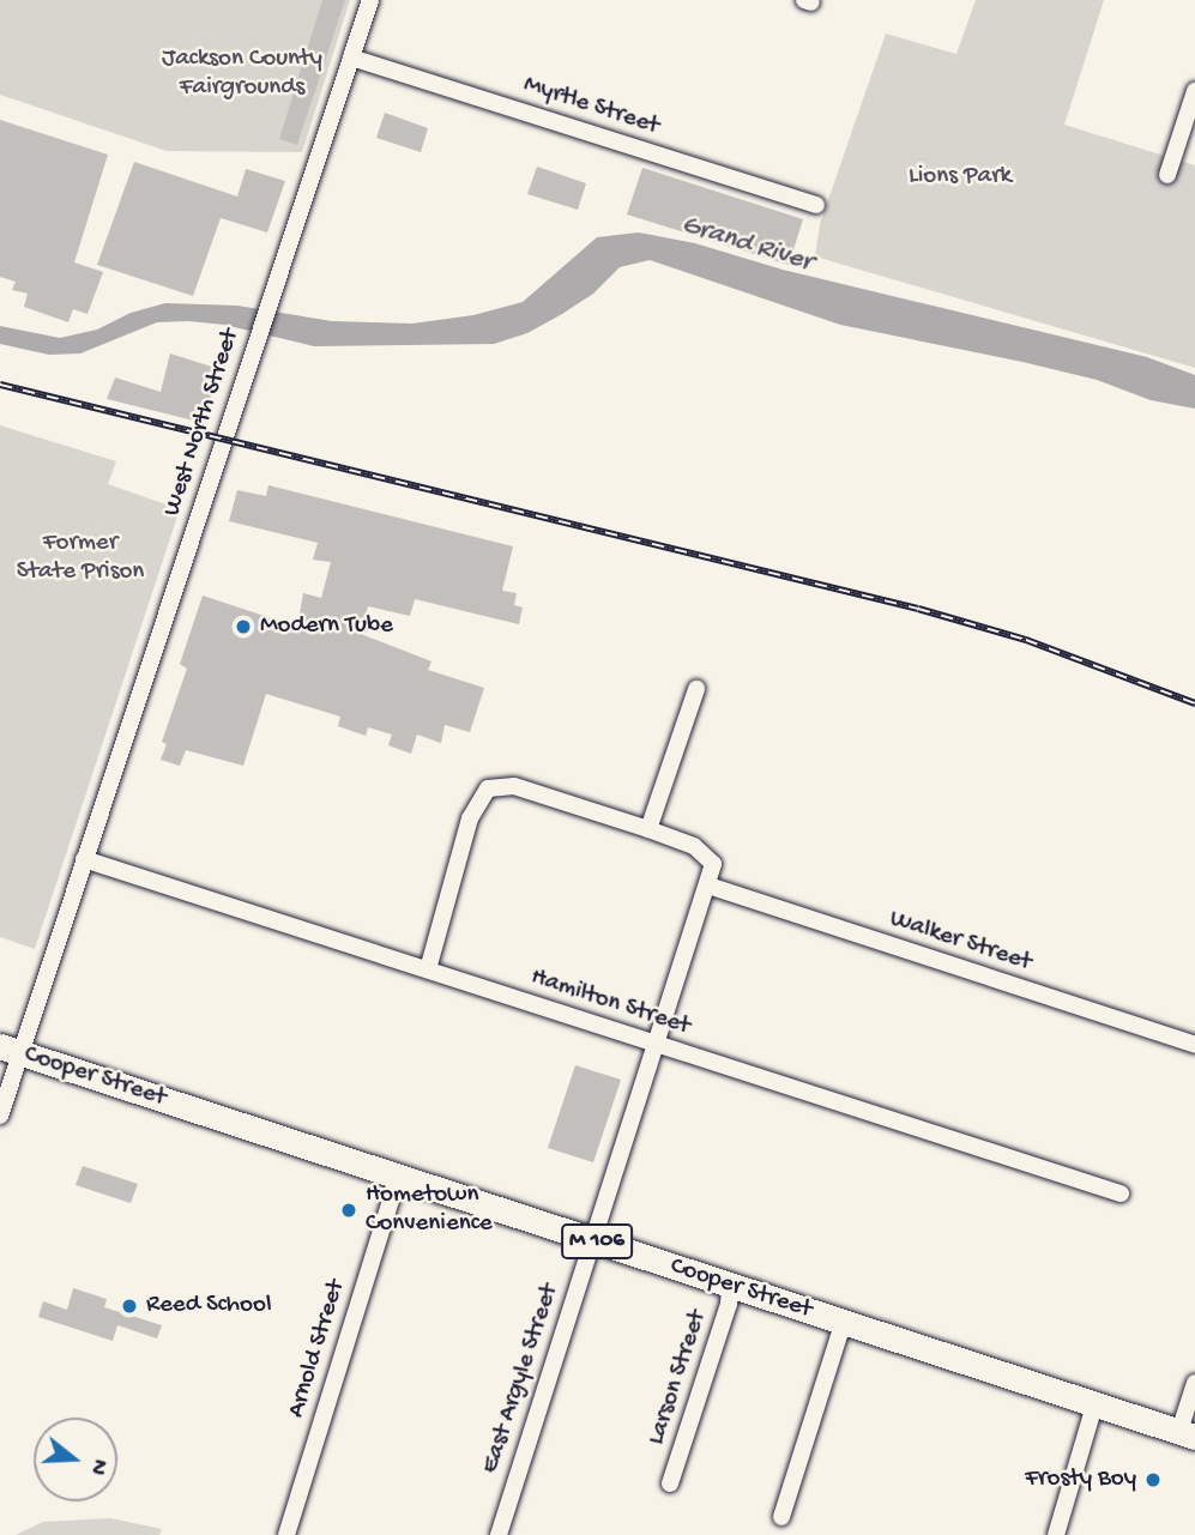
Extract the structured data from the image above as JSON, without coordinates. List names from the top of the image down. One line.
{"streets":{"main road":["Cooper Street","M 106"],"street":["Myrtle Street","West North Street","Walker Street","Hamilton Street","Arnold Street","Larson Street","East Argyle Street"]},"crossings":[["Myrtle Street","West North Street"],["West North Street","Hamilton Street"],["West North Street","Cooper Street"],["Walker Street","East Argyle Street"],["Hamilton Street","East Argyle Street"],["Cooper Street","Arnold Street"],["Cooper Street","Larson Street"],["Cooper Street","East Argyle Street"]],"water":["Grand River"],"parks":["Jackson County Fairgrounds","Lions Park","Former State Prison"],"places":["Modern Tube","Hometown Convenience","Reed School","Frosty Boy"],"north":"right"}
